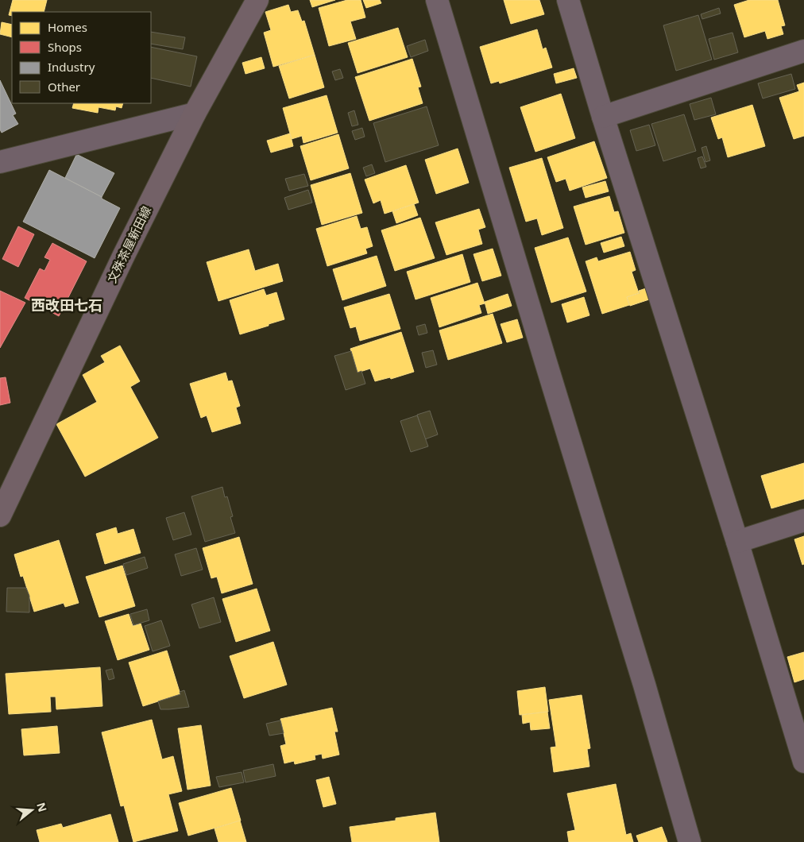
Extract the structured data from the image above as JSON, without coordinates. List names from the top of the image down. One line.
{"streets":{"main road":["文殊茶屋新田線"]},"districts":["西改田七石"],"legend":["Homes","Shops","Industry","Other"],"north":"right"}
